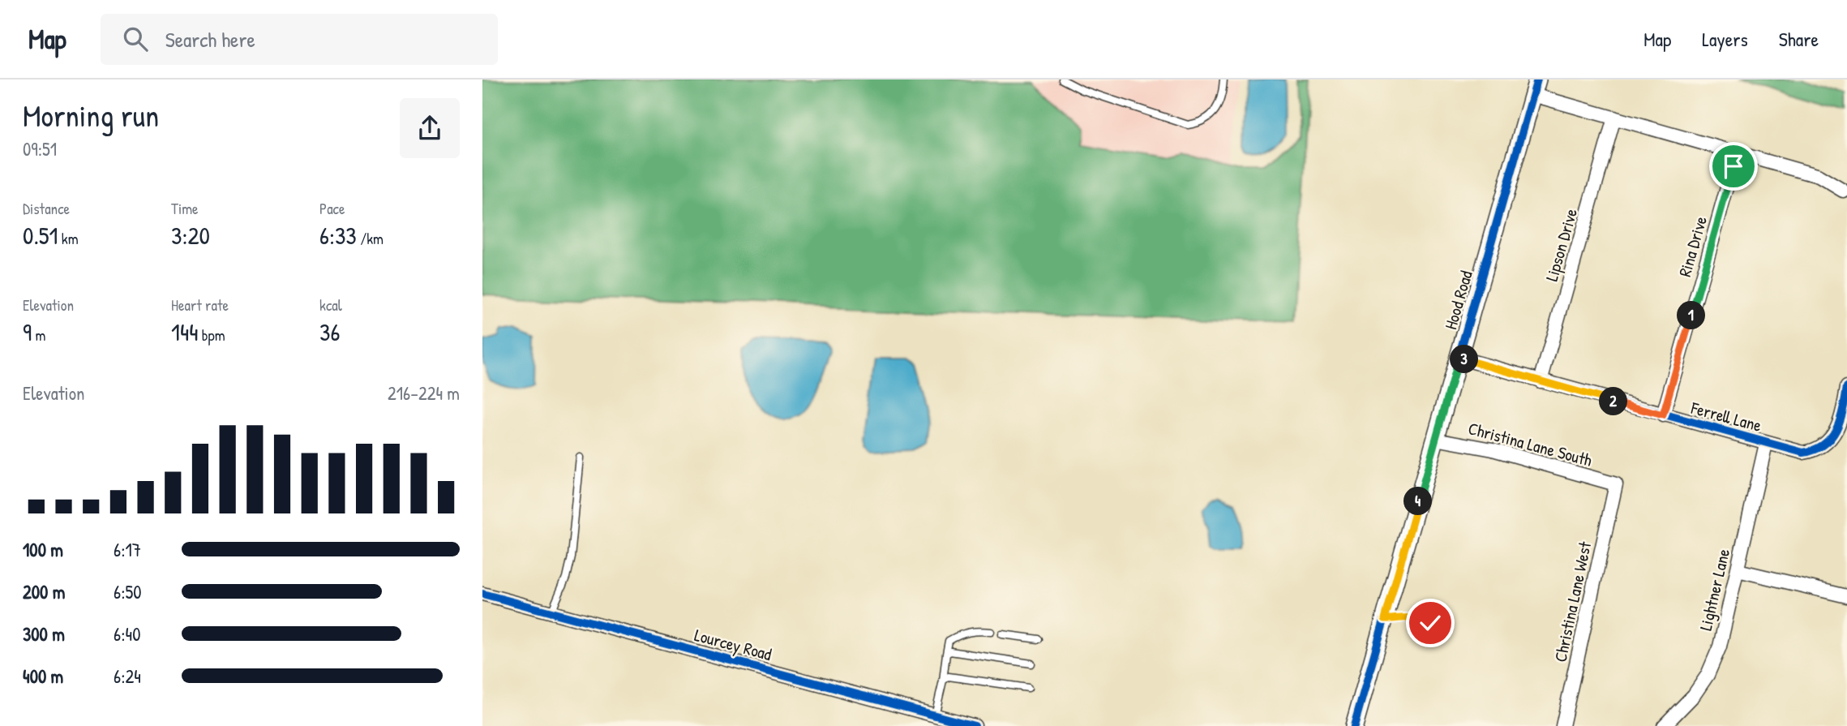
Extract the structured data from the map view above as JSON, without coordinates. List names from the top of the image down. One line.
{"streets":{"street":["Lipson Drive","Rina Drive","Hood Road","Ferrell Lane","Christina Lane South","Lightner Lane","Christina Lane West","Lourcey Road"]},"crossings":[["Lipson Drive","Ferrell Lane"],["Rina Drive","Ferrell Lane"],["Hood Road","Ferrell Lane"],["Hood Road","Christina Lane South"],["Ferrell Lane","Lightner Lane"],["Christina Lane South","Christina Lane West"]],"page":{"header":"Map","search":"Search here","nav":["Map","Layers","Share"],"heading":["Morning run","09:51"],"stats":[["Distance","0.51 km"],["Time","3:20"],["Pace","6:33 /km"],["Elevation","9 m"],["Heart rate","144 bpm"],["kcal","36"]],"pins":["1","3","2","4"],"chart":["Elevation","216–224 m"],"list":[{"name":"100 m","note":"6:17"},{"name":"200 m","note":"6:50"},{"name":"300 m","note":"6:40"},{"name":"400 m","note":"6:24"}]}}
